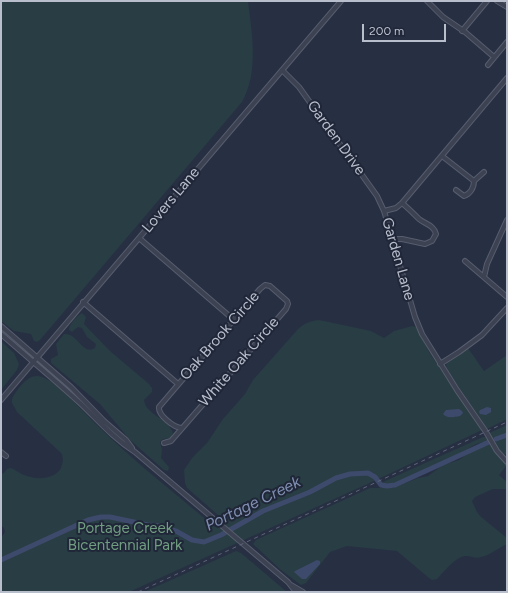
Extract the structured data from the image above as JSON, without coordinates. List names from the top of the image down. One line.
{"streets":{"street":["Garden Drive","Lovers Lane","Garden Lane","Oak Brook Circle","White Oak Circle"]},"crossings":[["Garden Drive","Lovers Lane"],["Garden Drive","Garden Lane"],["Oak Brook Circle","White Oak Circle"]],"water":["Portage Creek"],"parks":["Portage Creek Bicentennial Park"],"scale_bar":"200 m"}
